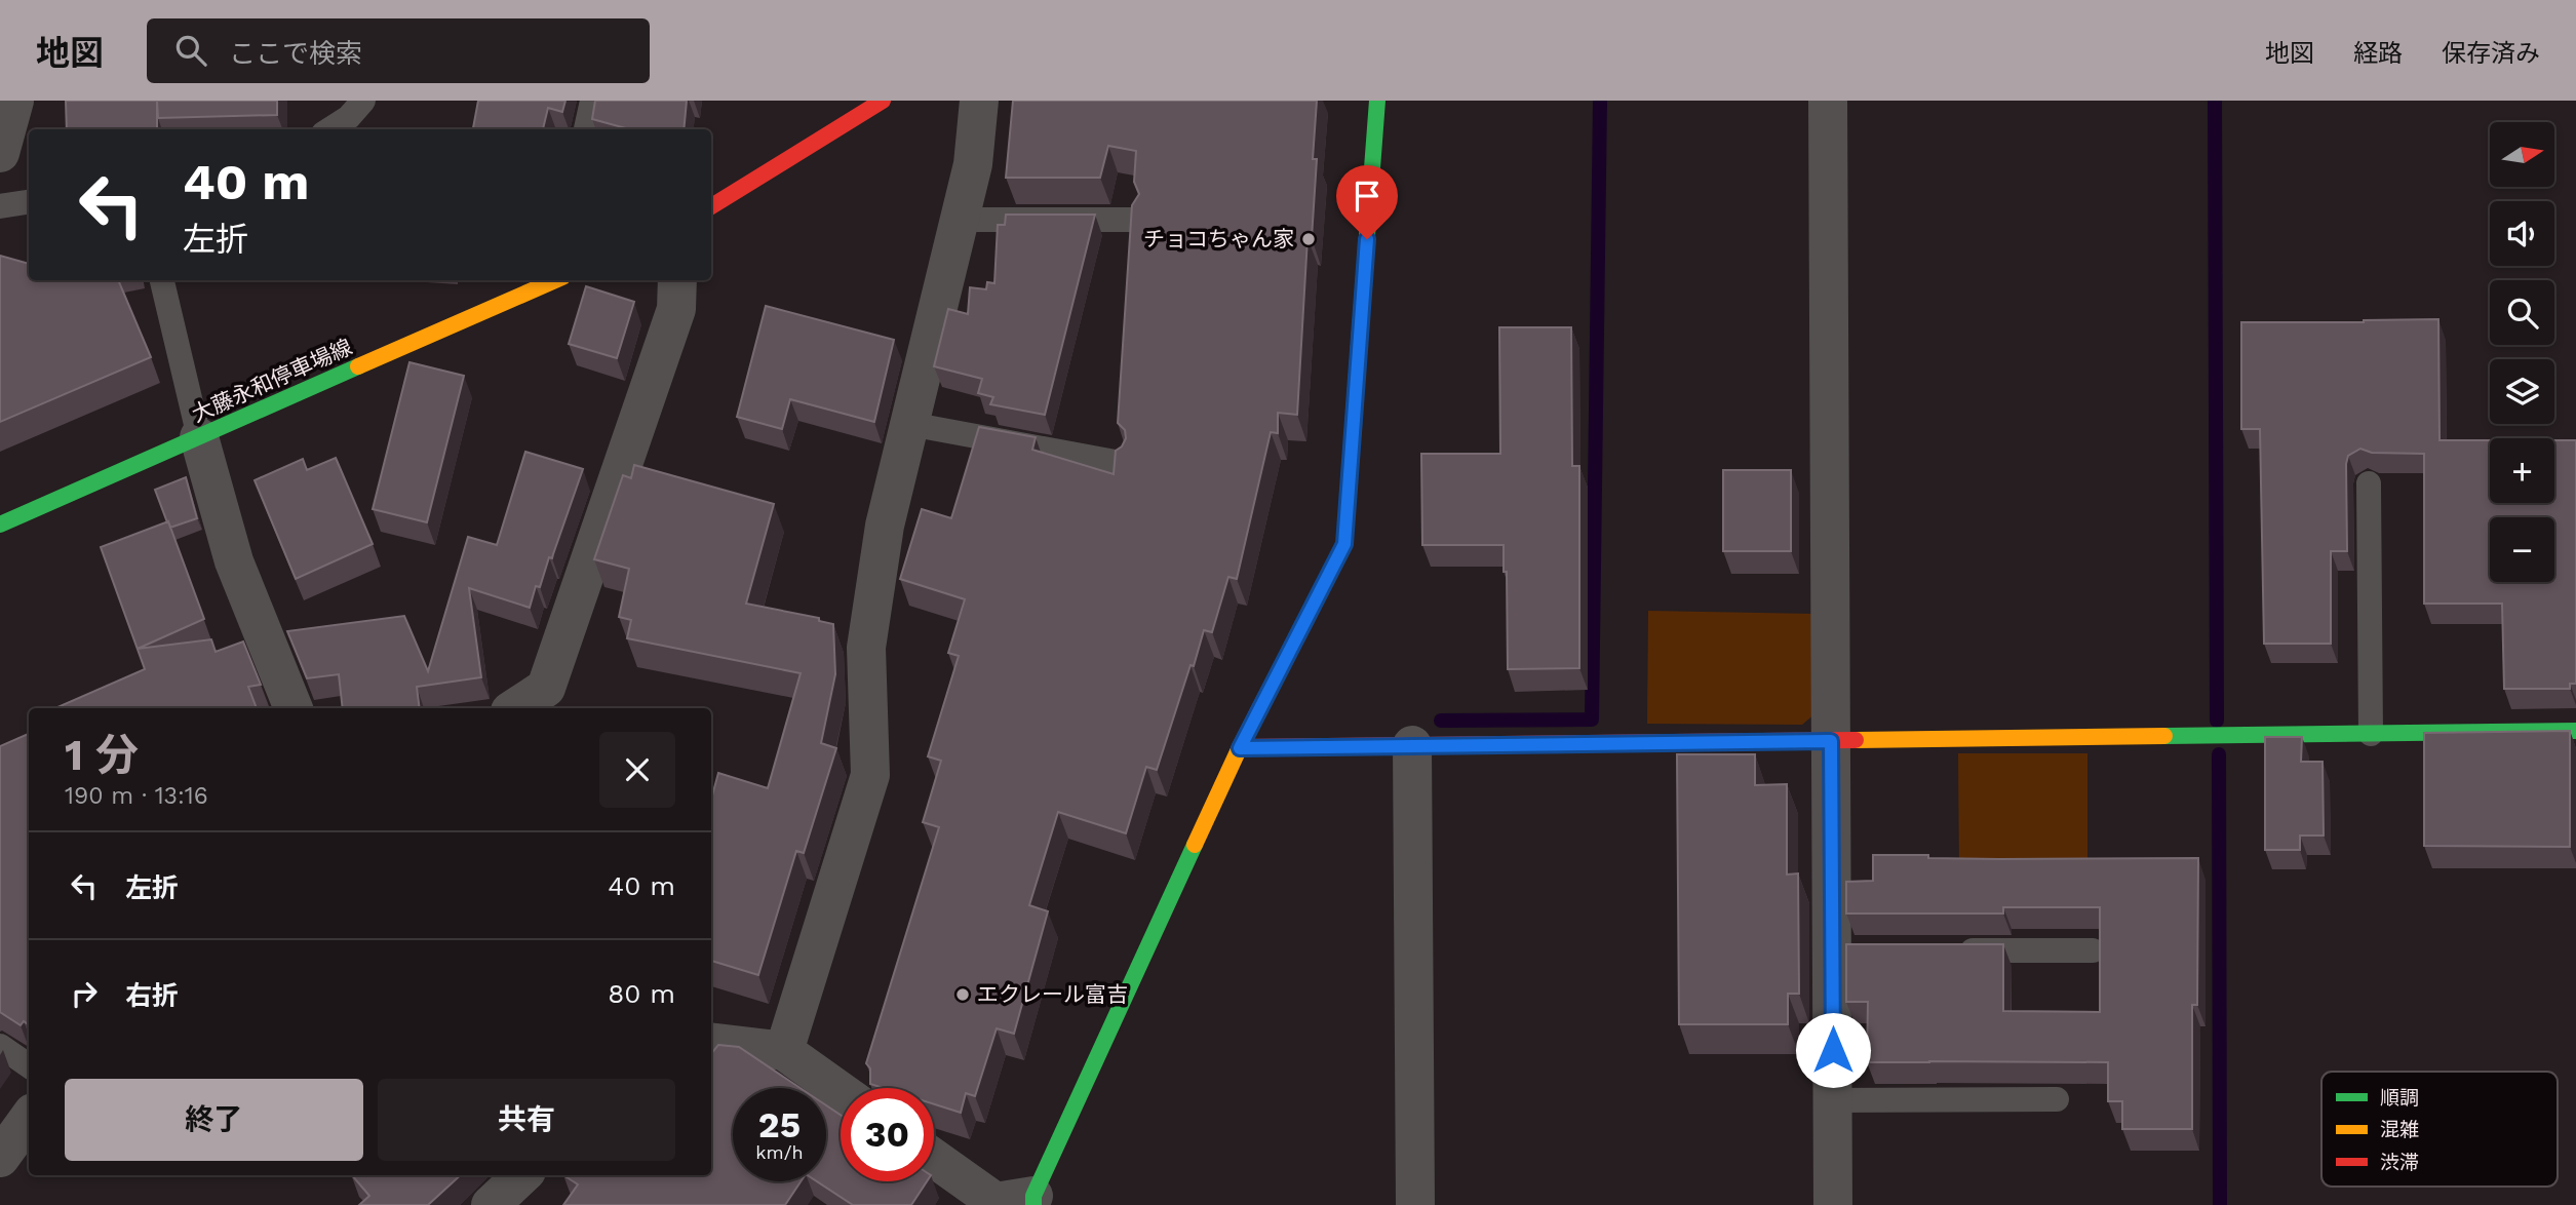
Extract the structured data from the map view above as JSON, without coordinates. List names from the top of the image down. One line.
{"streets":{"street":["大藤永和停車場線"]},"places":["チョコちゃん家","エクレール富吉"],"legend":["順調","混雑","渋滞"],"north":"right","page":{"header":"地図","search":"ここで検索","nav":["地図","経路","保存済み"],"map_buttons":["+","−"],"turn":["40 m","左折"],"heading":["1 分","190 m · 13:16"],"list":[{"name":"左折","value":"40 m"},{"name":"右折","value":"80 m"}],"buttons":["終了","共有"],"speed":"25 km/h","limit":"30"}}
